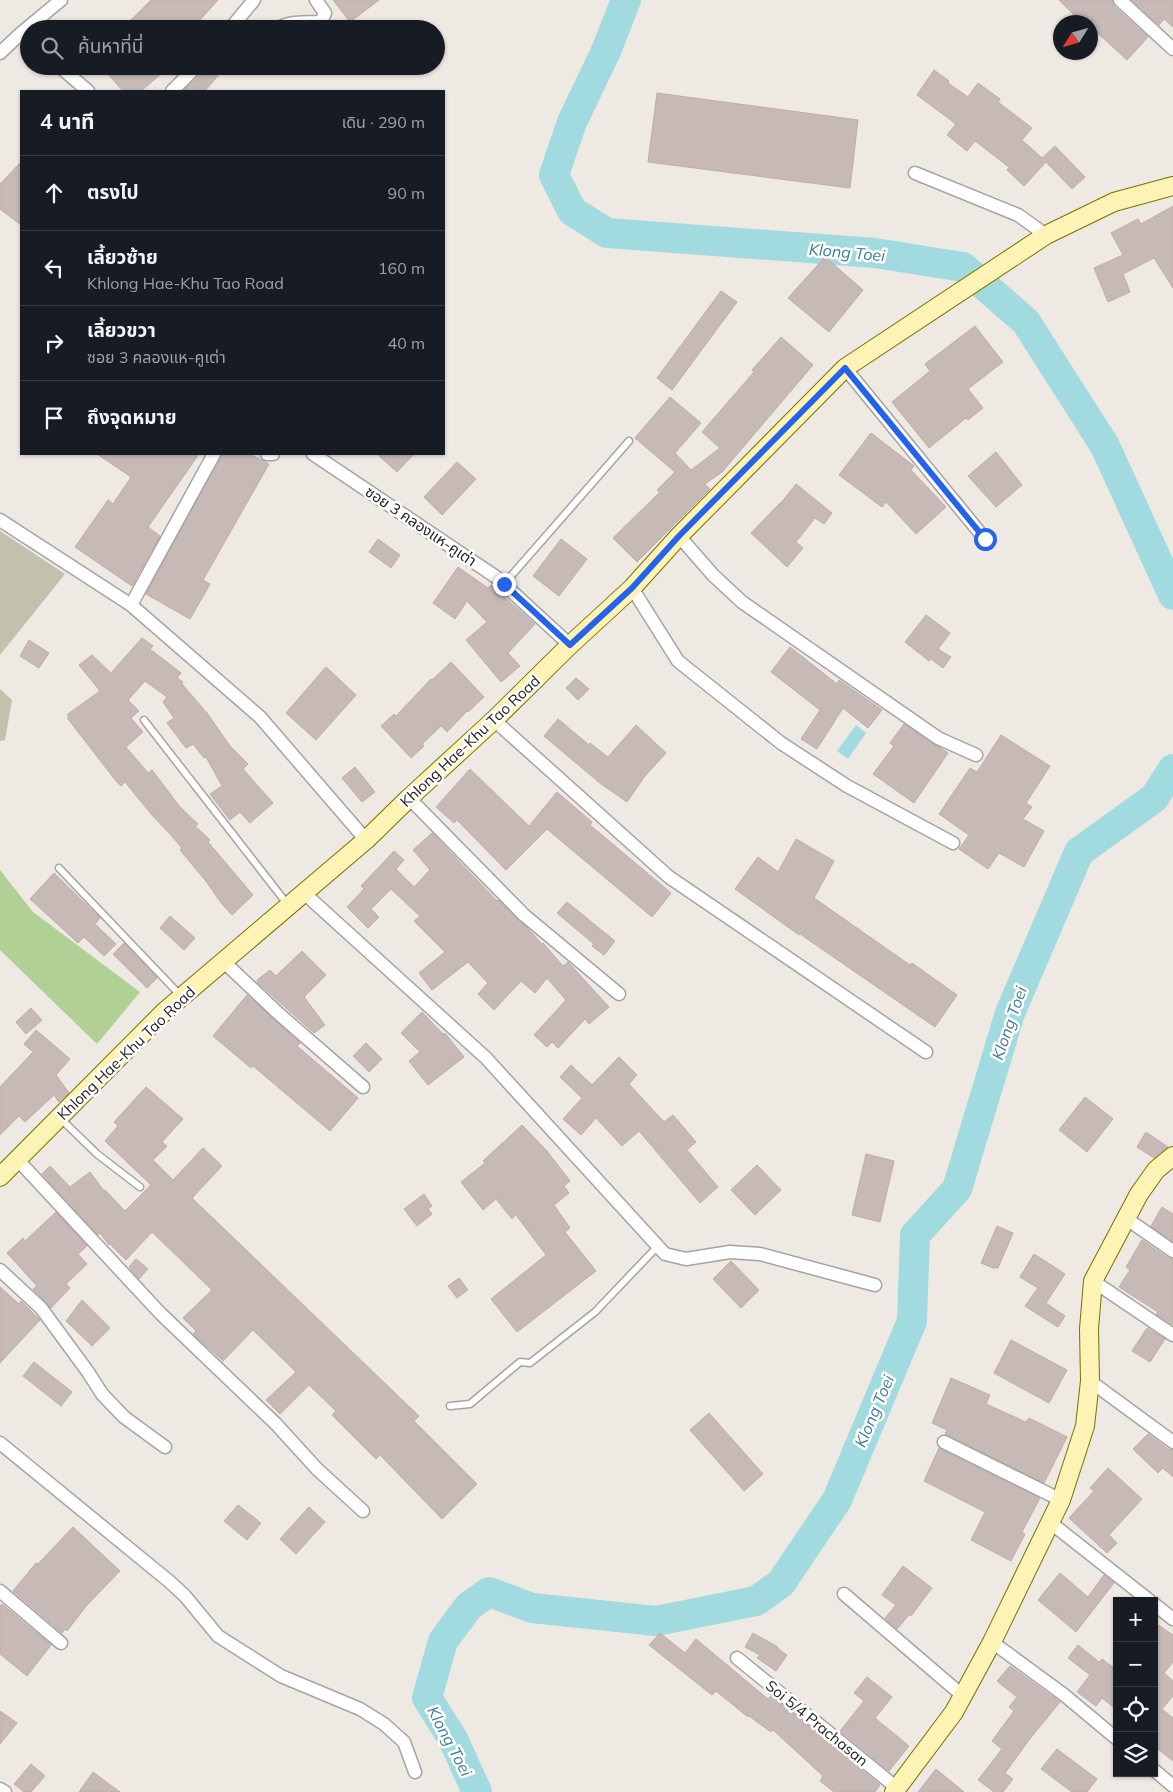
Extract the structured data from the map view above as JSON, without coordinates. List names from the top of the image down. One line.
{"streets":{"street":["ซอย 3 คลองแห-คูเต่า","Khlong Hae-Khu Tao Road","Soi 5/4 Prachasan"]},"crossings":[["ซอย 3 คลองแห-คูเต่า","Khlong Hae-Khu Tao Road"]],"water":["Klong Toei"],"north":"bottom left","page":{"search":"ค้นหาที่นี่","heading":["4 นาที","เดิน · 290 m"],"list":[["ตรงไป","90 m"],["เลี้ยวซ้าย","Khlong Hae-Khu Tao Road","160 m"],["เลี้ยวขวา","ซอย 3 คลองแห-คูเต่า","40 m"],"ถึงจุดหมาย"],"map_buttons":["+","−"]}}
